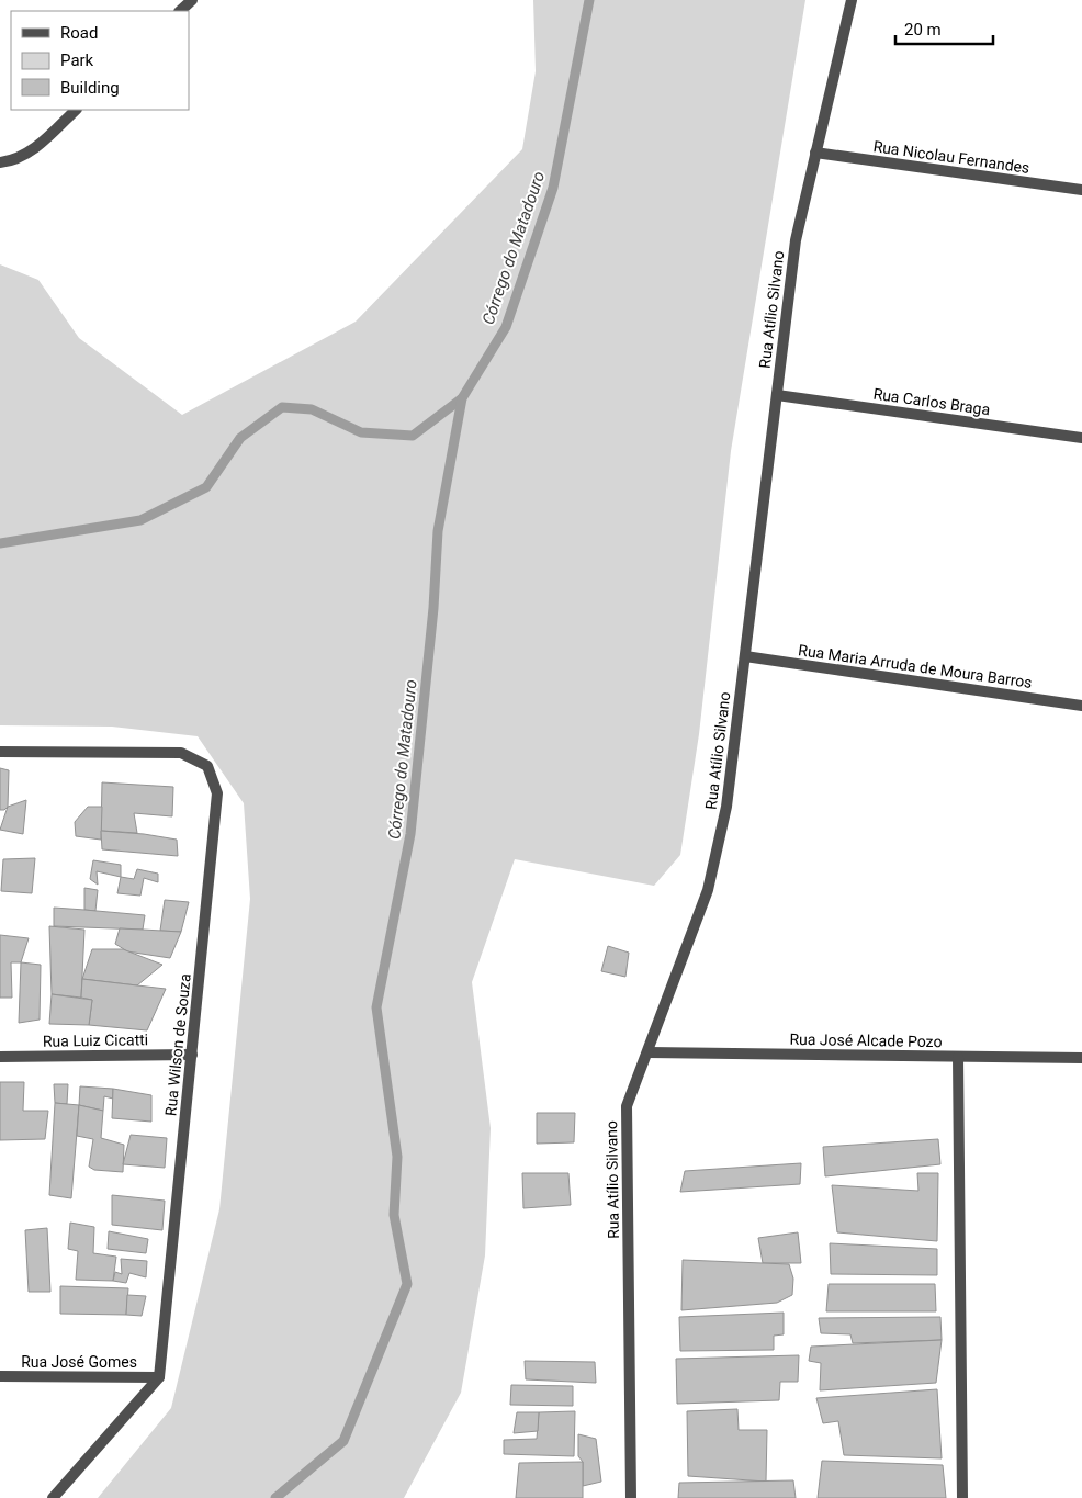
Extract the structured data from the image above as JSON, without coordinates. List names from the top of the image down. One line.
{"streets":{"street":["Rua Nicolau Fernandes","Rua Atílio Silvano","Rua Carlos Braga","Rua Maria Arruda de Moura Barros","Rua Luiz Cicatti","Rua José Alcade Pozo","Rua Wilson de Souza","Rua José Gomes"]},"crossings":[["Rua Nicolau Fernandes","Rua Atílio Silvano"],["Rua Atílio Silvano","Rua Carlos Braga"],["Rua Atílio Silvano","Rua Maria Arruda de Moura Barros"],["Rua Atílio Silvano","Rua José Alcade Pozo"],["Rua Luiz Cicatti","Rua Wilson de Souza"],["Rua Wilson de Souza","Rua José Gomes"]],"water":["Córrego do Matadouro"],"legend":["Road","Park","Building"],"scale_bar":"20 m"}
